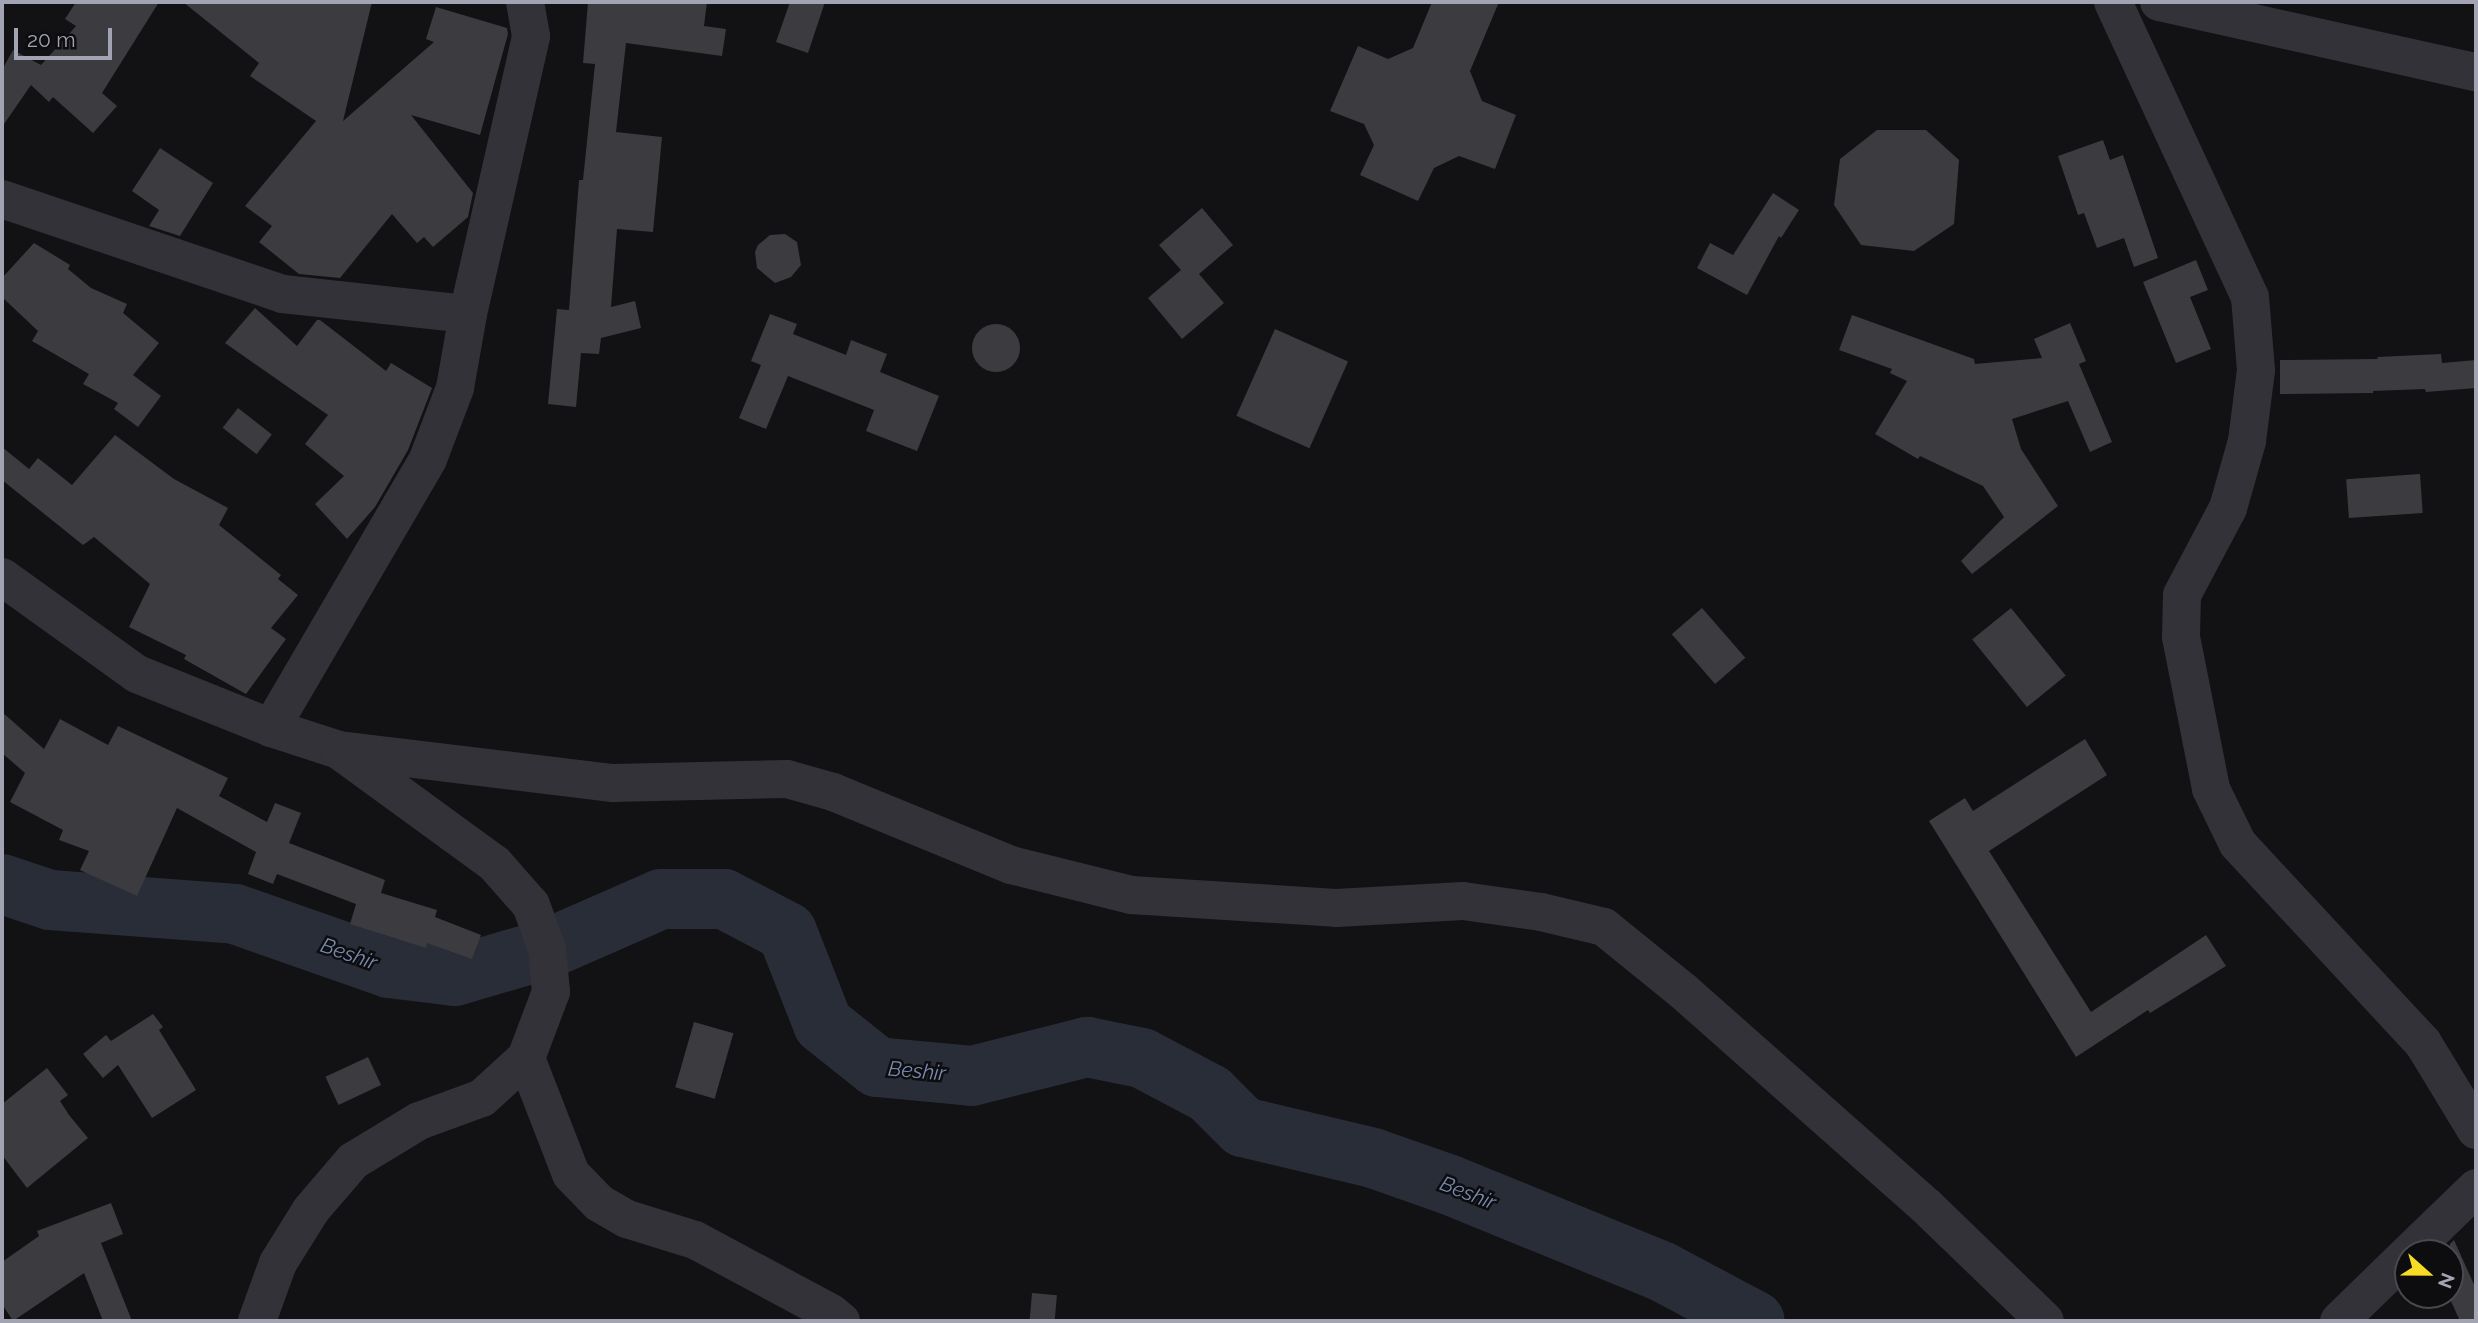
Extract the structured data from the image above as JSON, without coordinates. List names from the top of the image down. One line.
{"water":["Beshir"],"scale_bar":"20 m","north":"right"}
